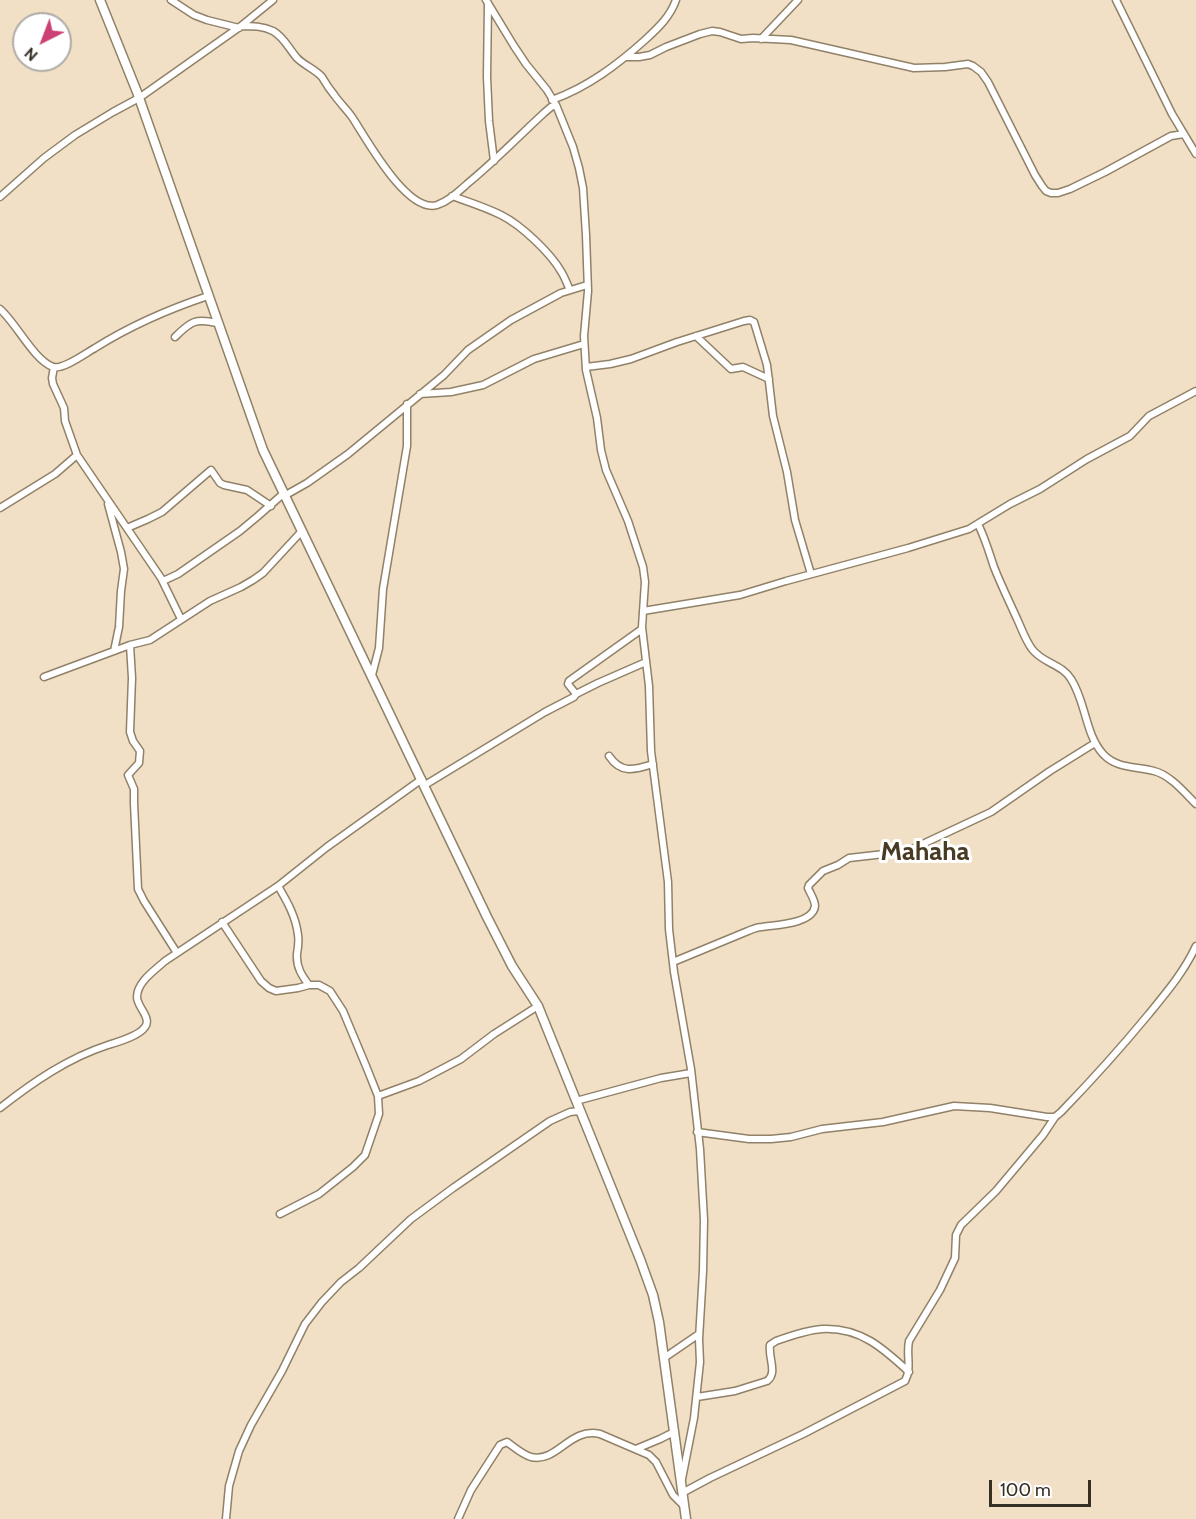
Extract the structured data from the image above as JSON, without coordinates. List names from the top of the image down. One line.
{"districts":["Mahaha"],"scale_bar":"100 m","north":"bottom left"}
